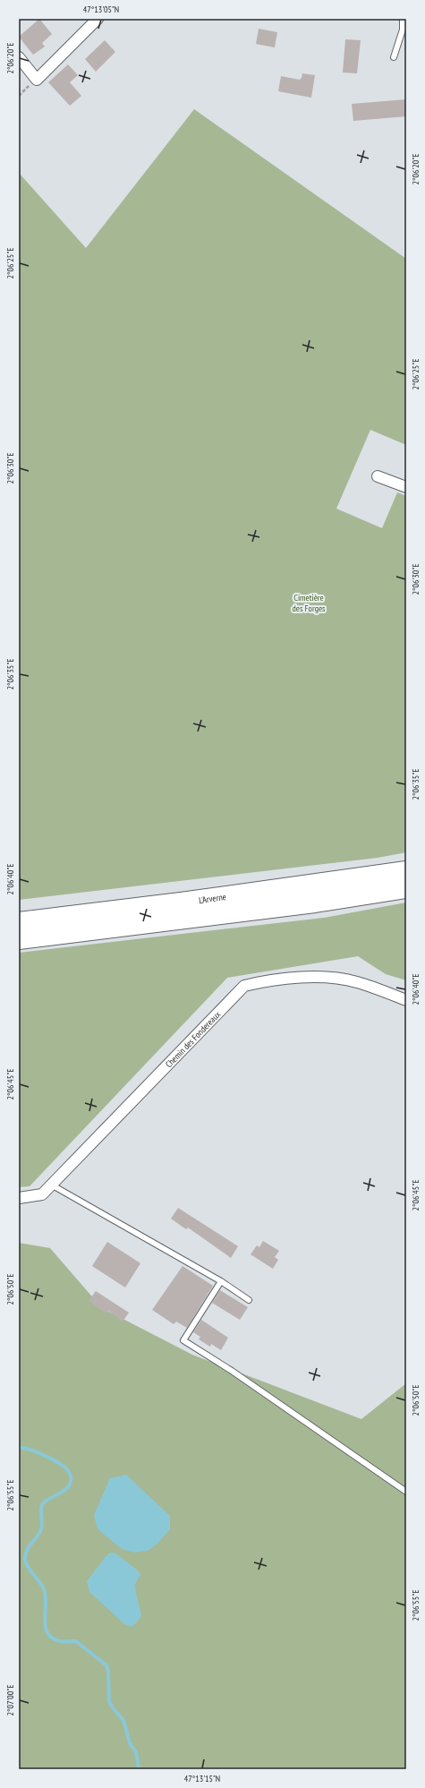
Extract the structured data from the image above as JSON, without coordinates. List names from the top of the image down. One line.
{"streets":{"highway":["L'Arverne"],"street":["Chemin des Fondereaux"]},"parks":["Cimetière des Forges"],"coordinates":["47°13'05\"N","2°06'20\"E","2°06'25\"E","2°06'30\"E","2°06'35\"E","2°06'40\"E","2°06'45\"E","2°06'50\"E","2°06'55\"E","2°07'00\"E","47°13'15\"N"]}
